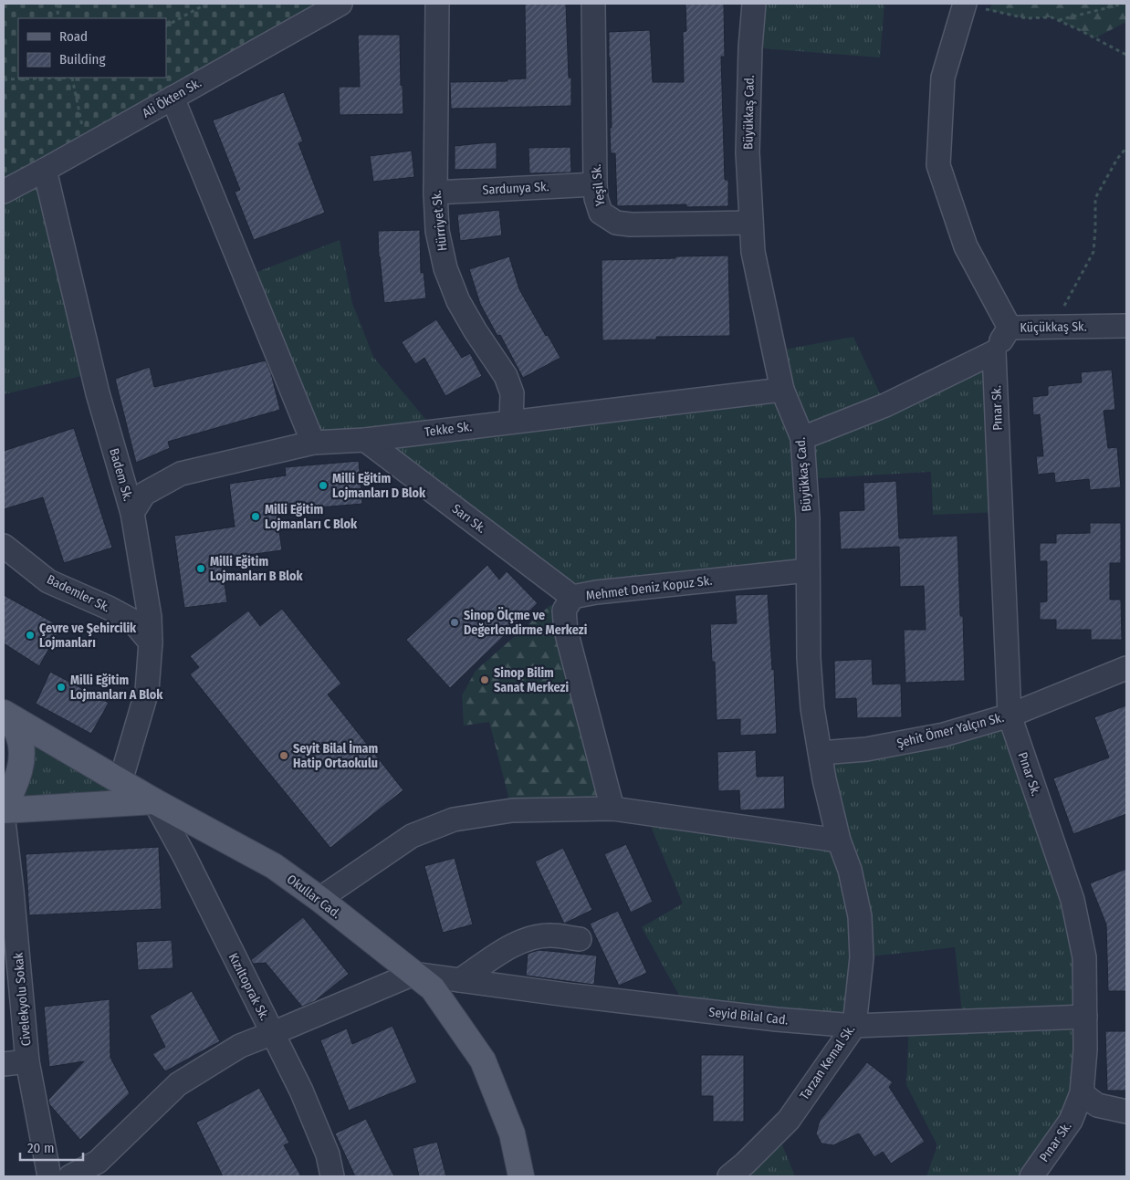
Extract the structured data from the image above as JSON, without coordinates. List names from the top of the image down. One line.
{"streets":{"main road":["Okullar Cad."],"street":["Ali Ökten Sk.","Büyükkaş Cad.","Yeşil Sk.","Sardunya Sk.","Hürriyet Sk.","Küçükkaş Sk.","Pınar Sk.","Tekke Sk.","Badem Sk.","Sarı Sk.","Mehmet Deniz Kopuz Sk.","Bademler Sk.","Şehit Ömer Yalçın Sk.","Kızıltoprak Sk.","Civelekyolu Sokak","Seyid Bilal Cad.","Tarzan Kemal Sk."]},"crossings":[["Ali Ökten Sk.","Badem Sk."],["Büyükkaş Cad.","Yeşil Sk."],["Büyükkaş Cad.","Tekke Sk."],["Büyükkaş Cad.","Mehmet Deniz Kopuz Sk."],["Büyükkaş Cad.","Şehit Ömer Yalçın Sk."],["Büyükkaş Cad.","Tarzan Kemal Sk."],["Yeşil Sk.","Sardunya Sk."],["Sardunya Sk.","Hürriyet Sk."],["Hürriyet Sk.","Tekke Sk."],["Küçükkaş Sk.","Pınar Sk."],["Pınar Sk.","Şehit Ömer Yalçın Sk."],["Pınar Sk.","Seyid Bilal Cad."],["Tekke Sk.","Badem Sk."],["Tekke Sk.","Sarı Sk."],["Badem Sk.","Bademler Sk."],["Badem Sk.","Okullar Cad."],["Sarı Sk.","Mehmet Deniz Kopuz Sk."],["Okullar Cad.","Kızıltoprak Sk."],["Okullar Cad.","Seyid Bilal Cad."],["Seyid Bilal Cad.","Tarzan Kemal Sk."]],"places":["Milli Eğitim Lojmanları D Blok","Milli Eğitim Lojmanları C Blok","Milli Eğitim Lojmanları B Blok","Sinop Ölçme ve Değerlendirme Merkezi","Çevre ve Şehircilik Lojmanları","Sinop Bilim Sanat Merkezi","Milli Eğitim Lojmanları A Blok","Seyit Bilal İmam Hatip Ortaokulu"],"legend":["Road","Building"],"scale_bar":"20 m"}
